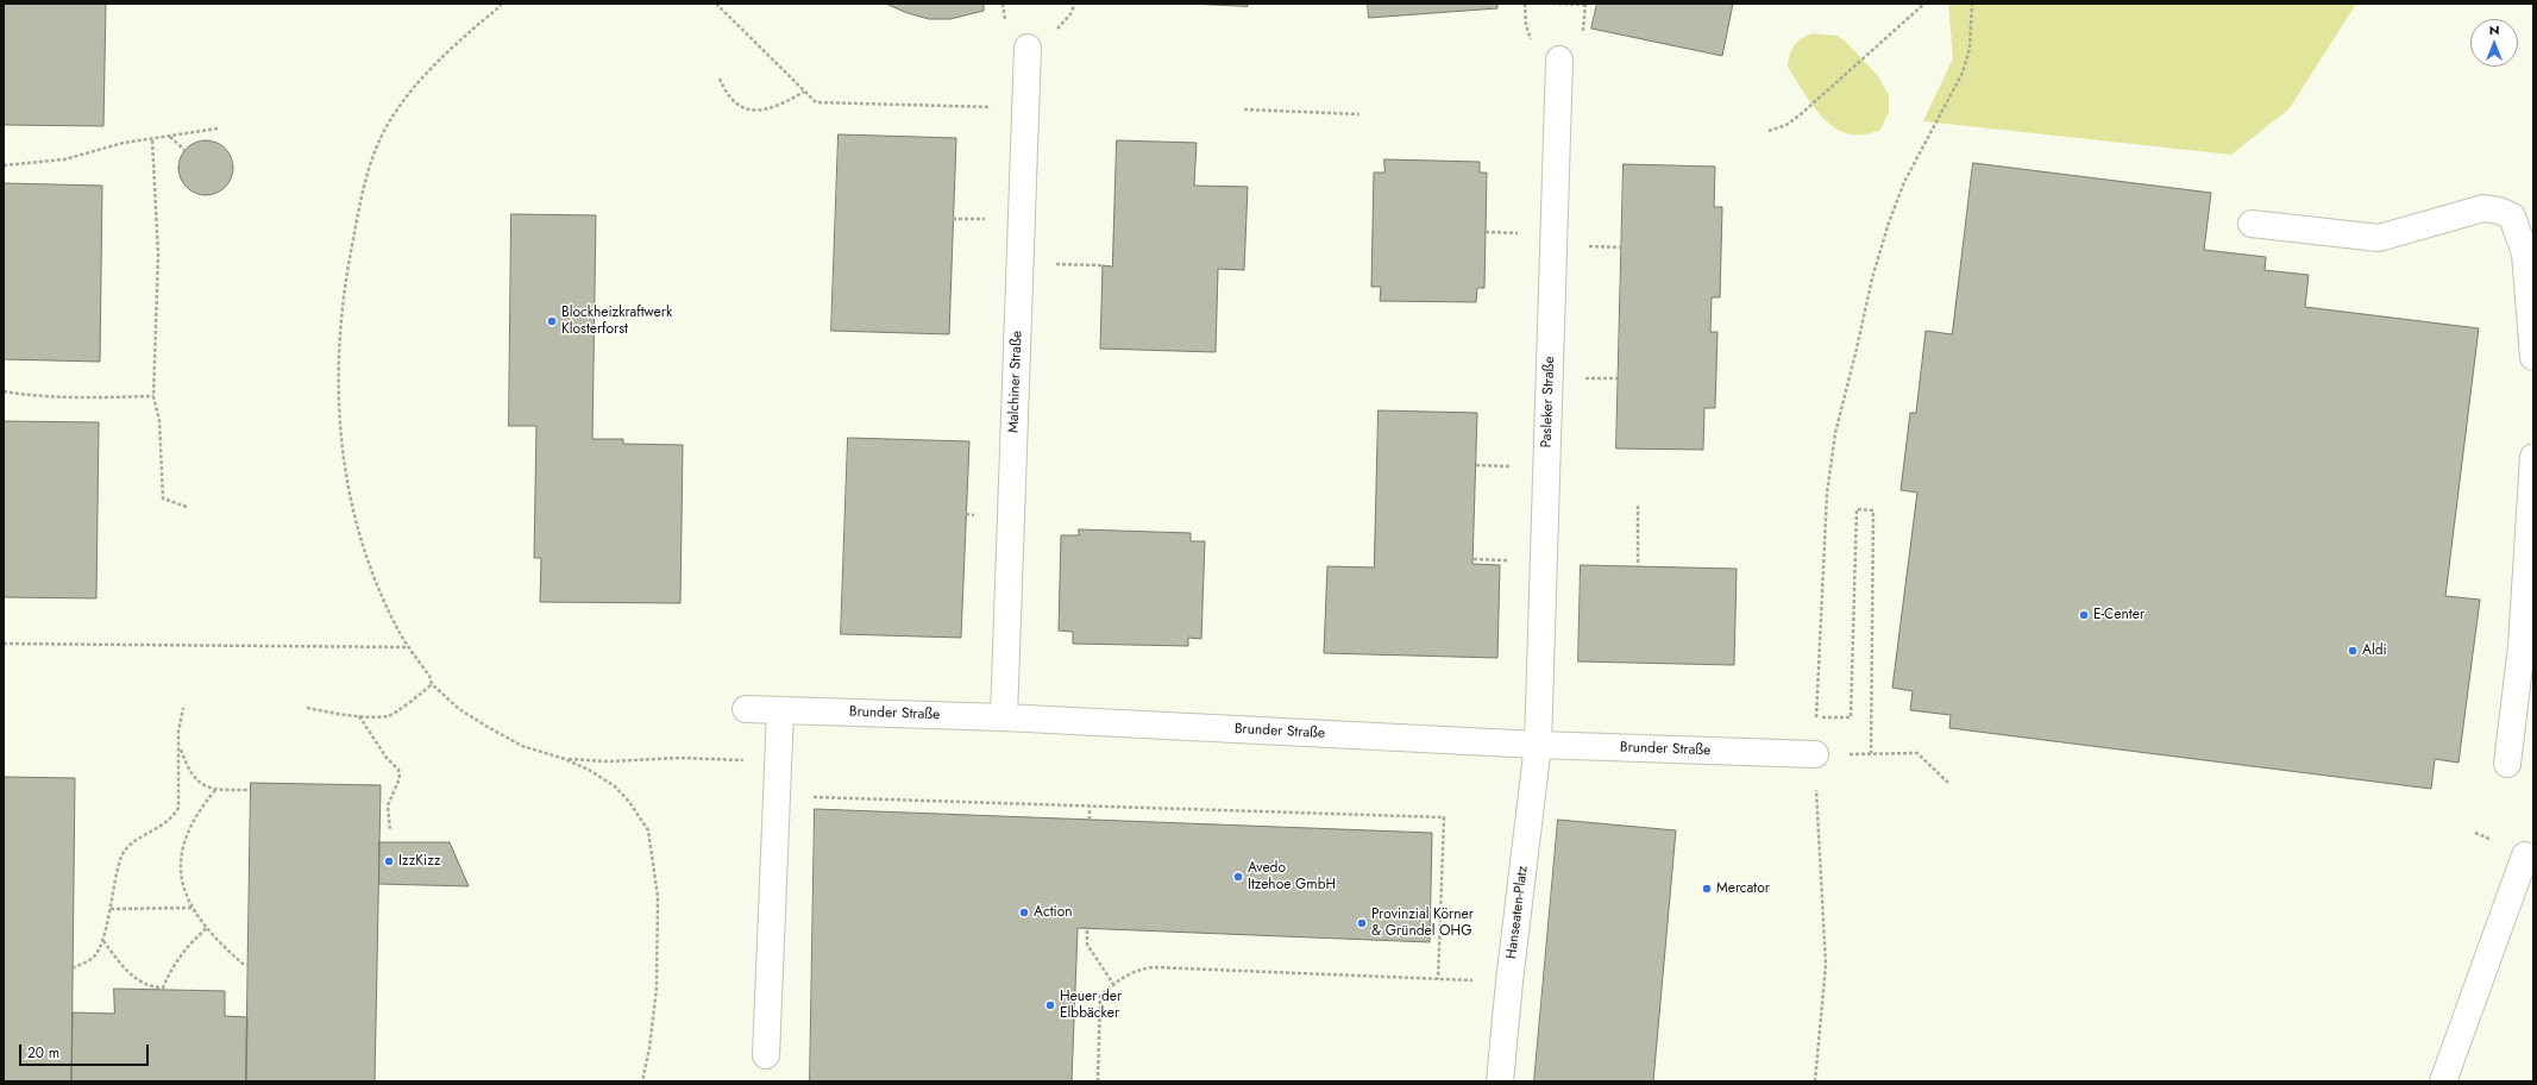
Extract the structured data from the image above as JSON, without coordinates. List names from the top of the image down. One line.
{"streets":{"street":["Malchiner Straße","Pasleker Straße","Brunder Straße","Hanseaten-Platz"]},"crossings":[["Malchiner Straße","Brunder Straße"],["Pasleker Straße","Brunder Straße"],["Pasleker Straße","Hanseaten-Platz"],["Brunder Straße","Hanseaten-Platz"]],"places":["Blockheizkraftwerk Klosterforst","E-Center","Aldi","IzzKizz","Avedo Itzehoe GmbH","Mercator","Action","Provinzial Körner & Gründel OHG","Heuer der Elbbäcker"],"scale_bar":"20 m","north":"top"}
